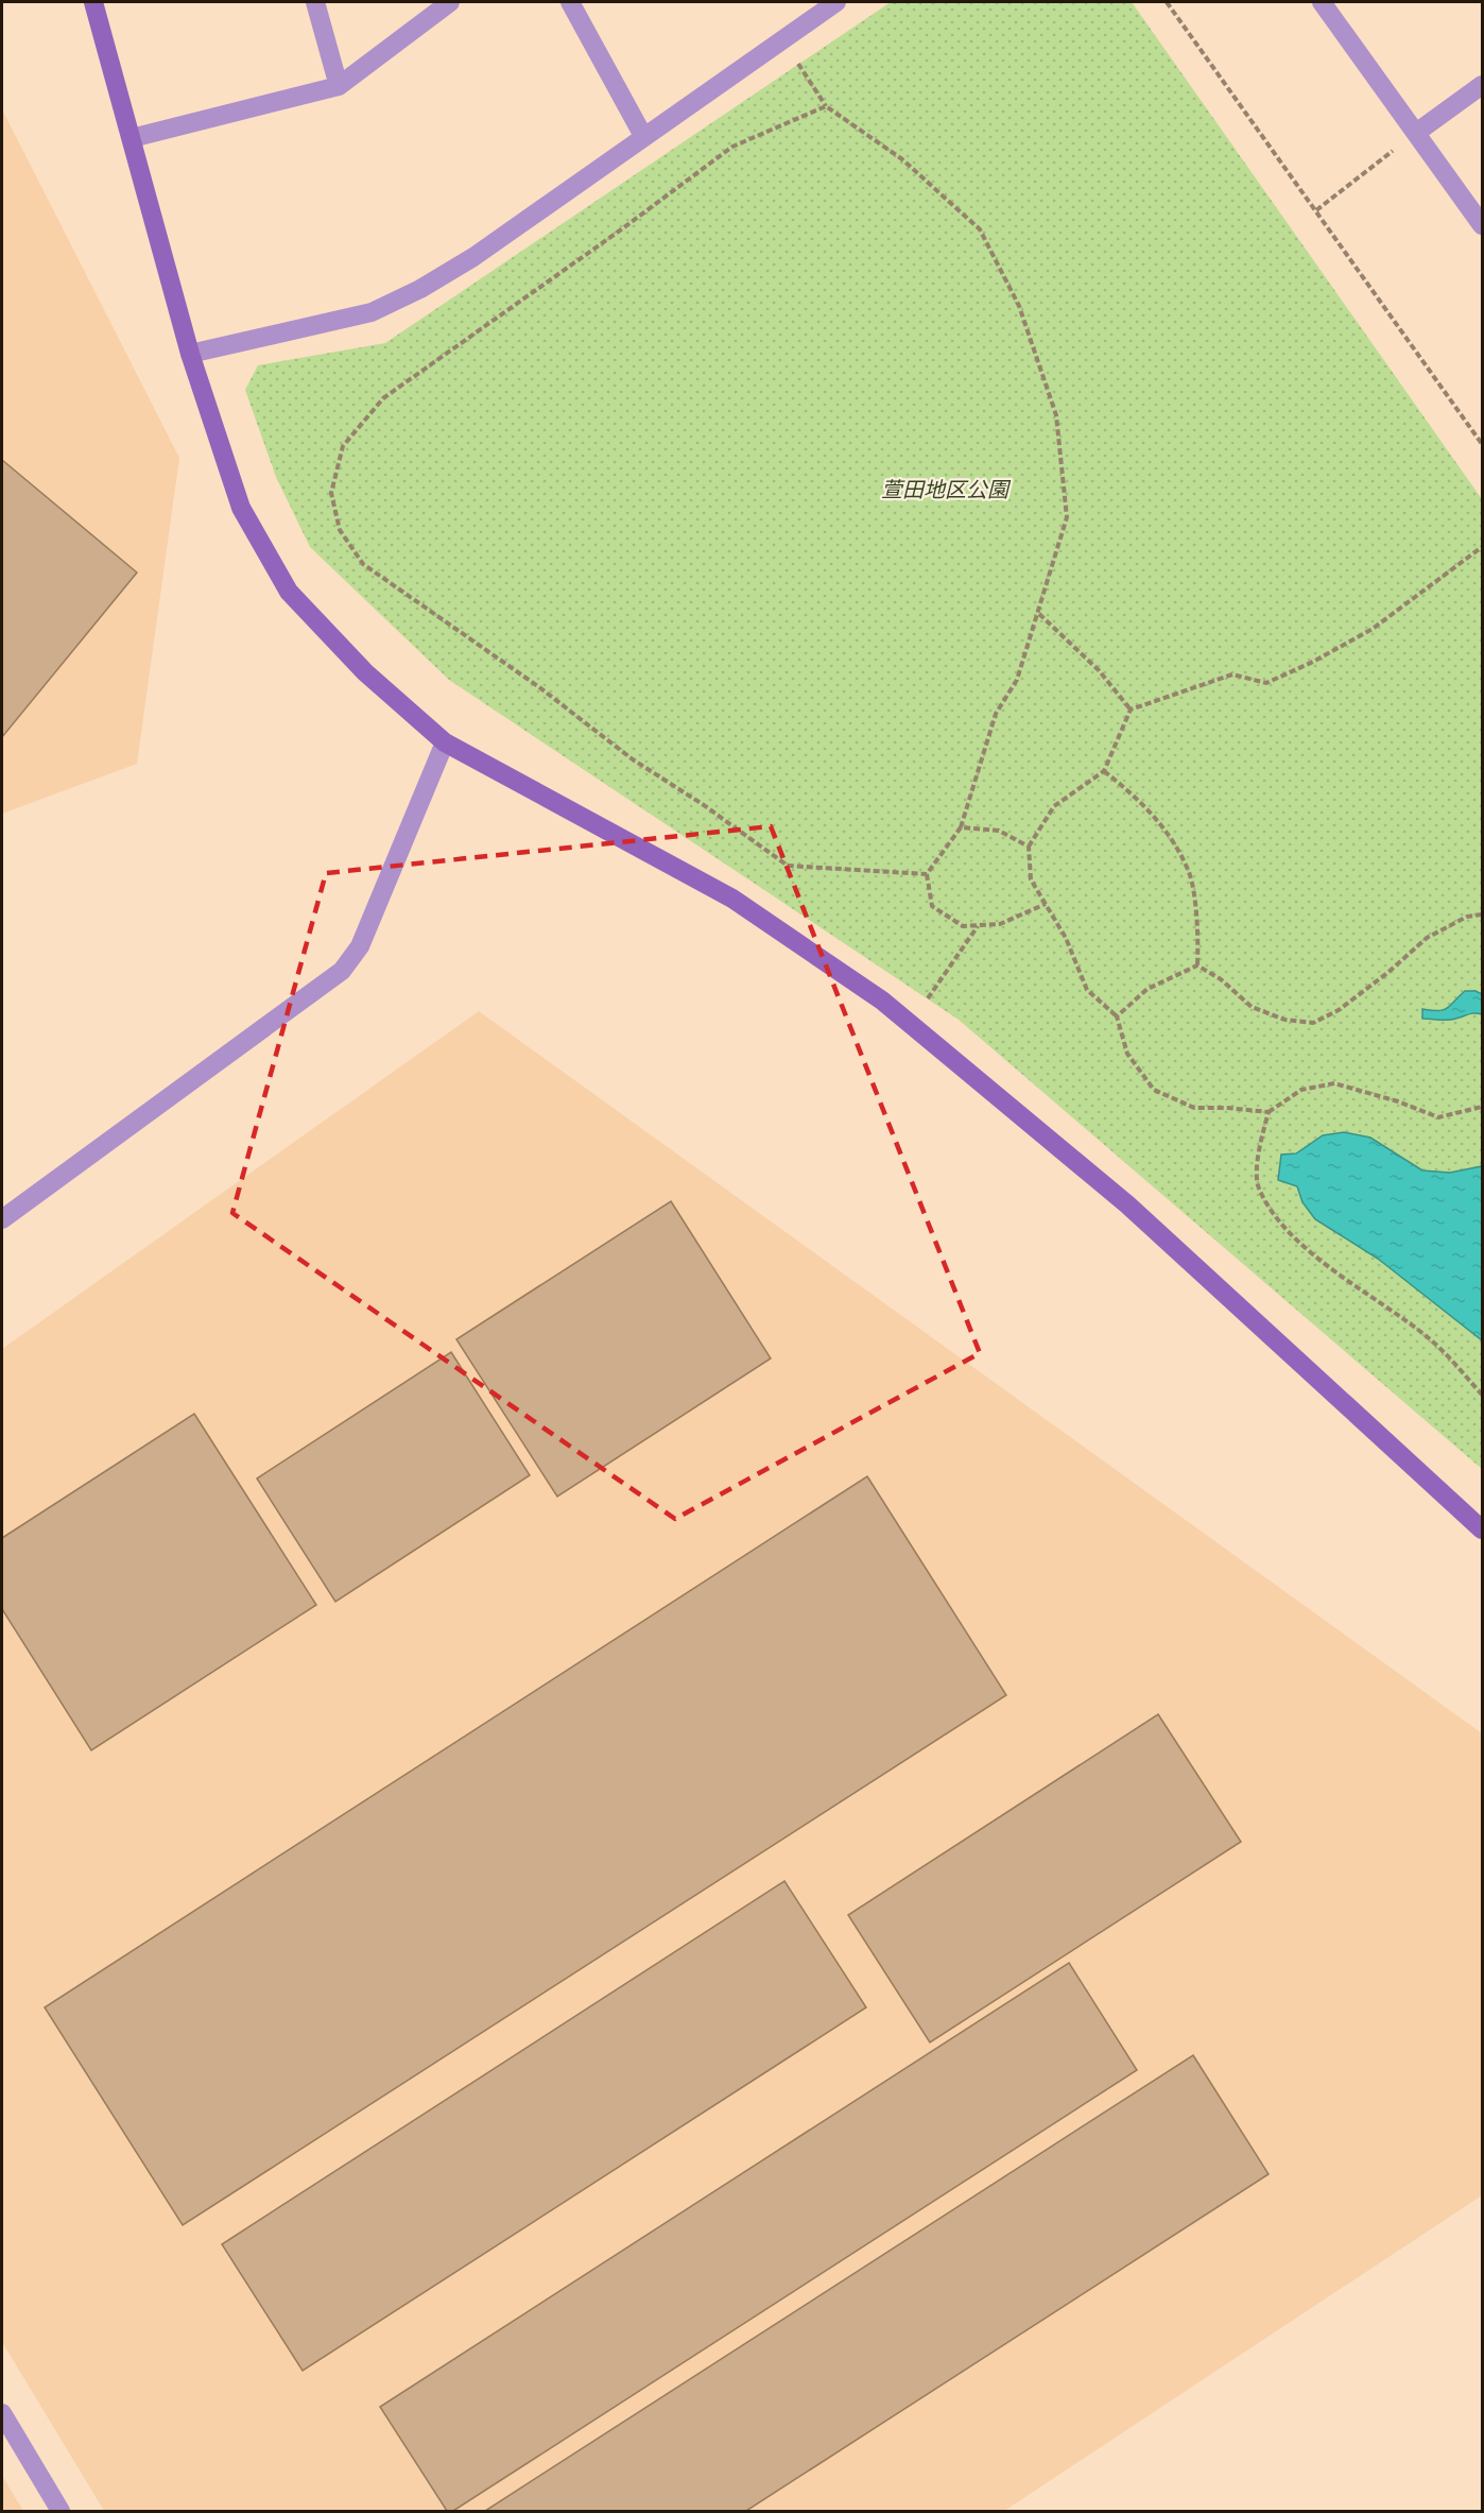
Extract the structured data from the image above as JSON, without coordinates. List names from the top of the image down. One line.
{"parks":["萱田地区公園"]}
